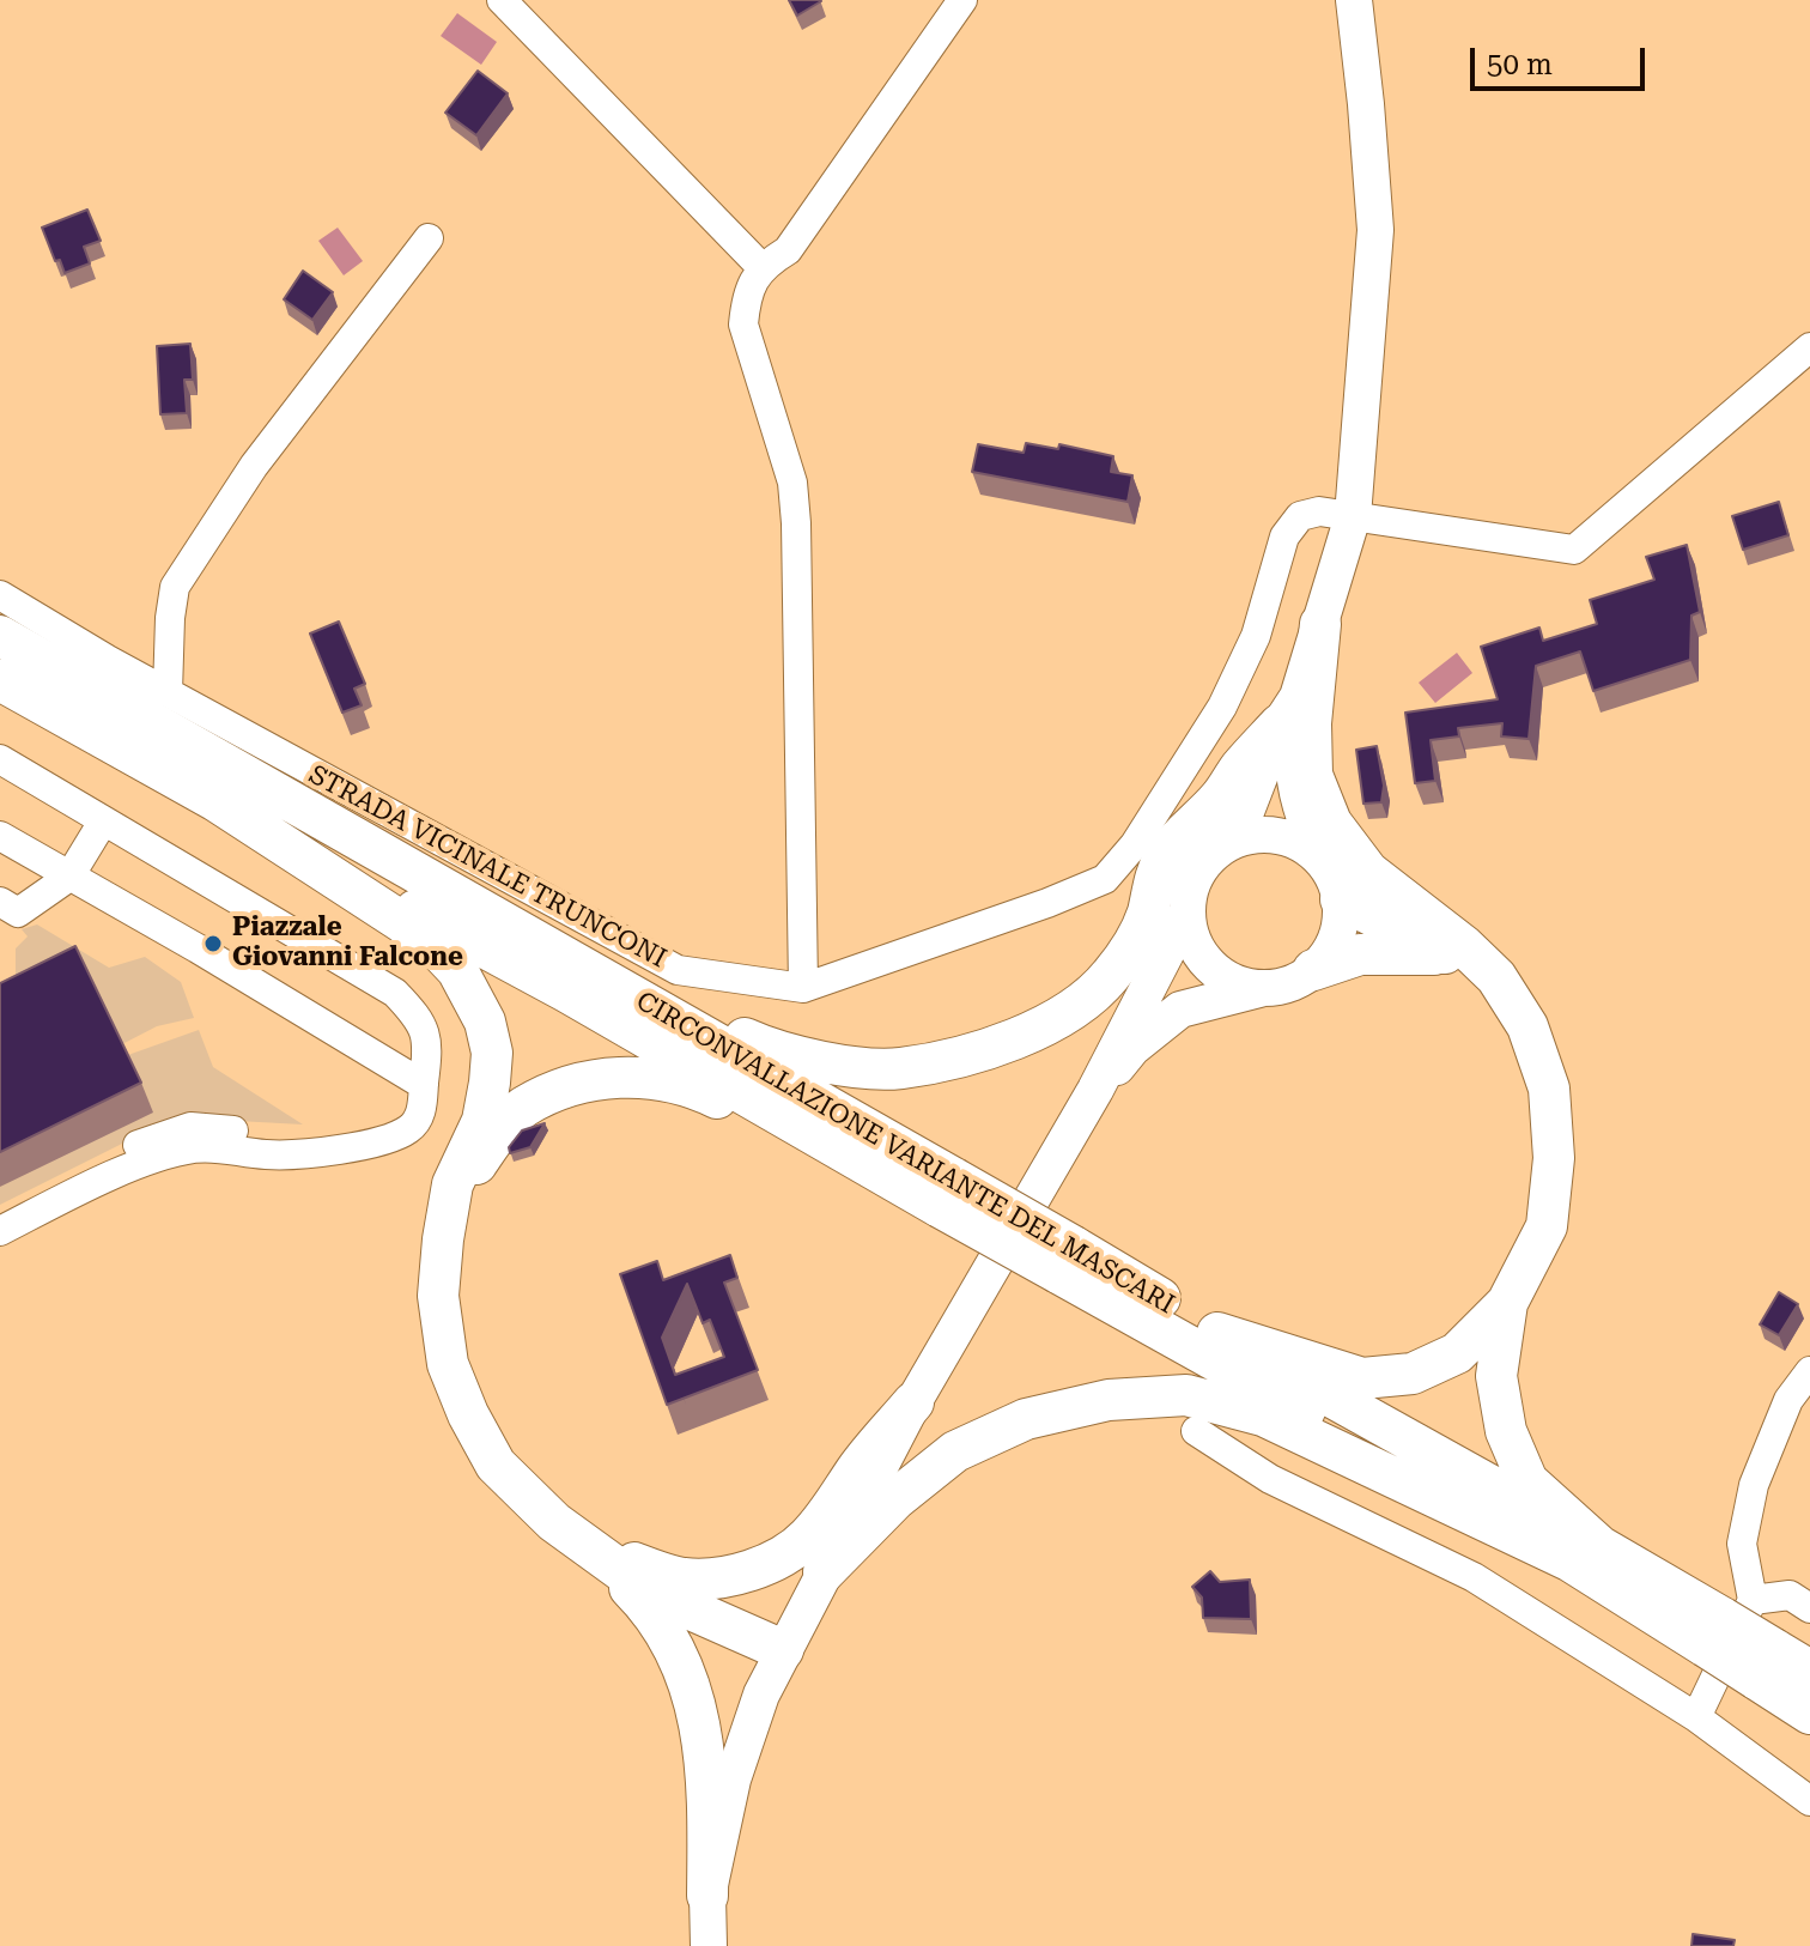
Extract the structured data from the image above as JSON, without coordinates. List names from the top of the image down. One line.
{"streets":{"highway":["CIRCONVALLAZIONE VARIANTE DEL MASCARI"],"street":["STRADA VICINALE TRUNCONI"]},"places":["Piazzale Giovanni Falcone"],"scale_bar":"50 m"}
